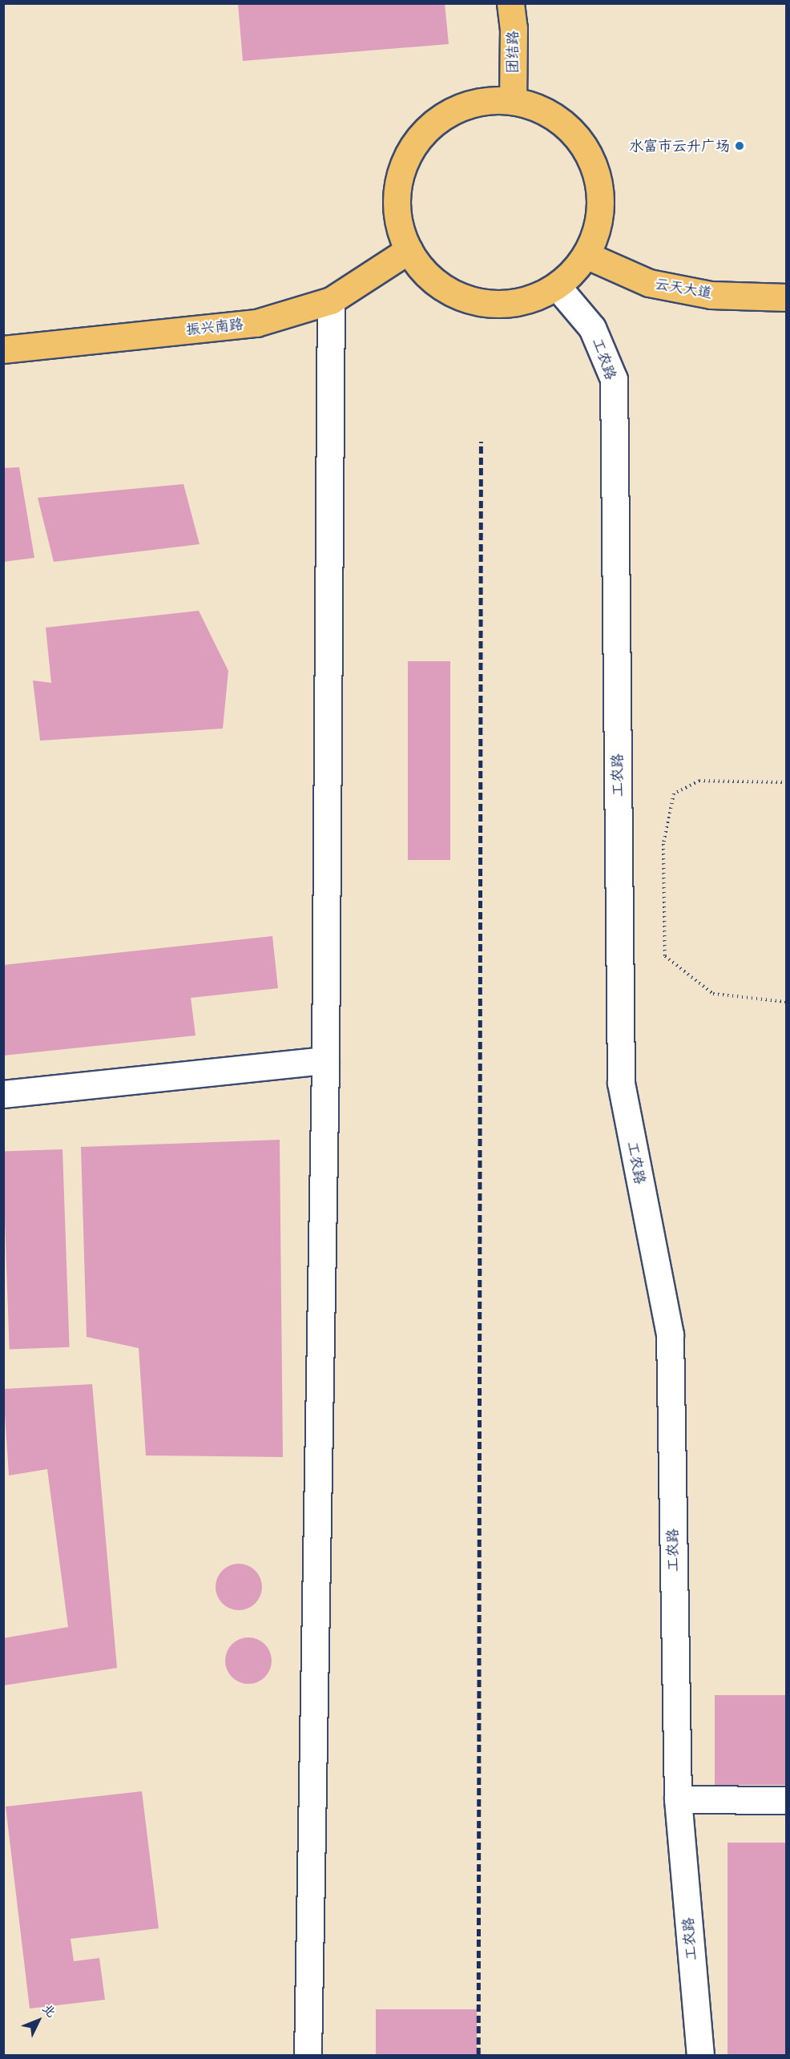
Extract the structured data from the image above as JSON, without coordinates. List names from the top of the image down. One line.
{"streets":{"main road":["团结路","云天大道","振兴南路"],"street":["工农路"]},"places":["水富市云升广场"],"north":"top right"}
